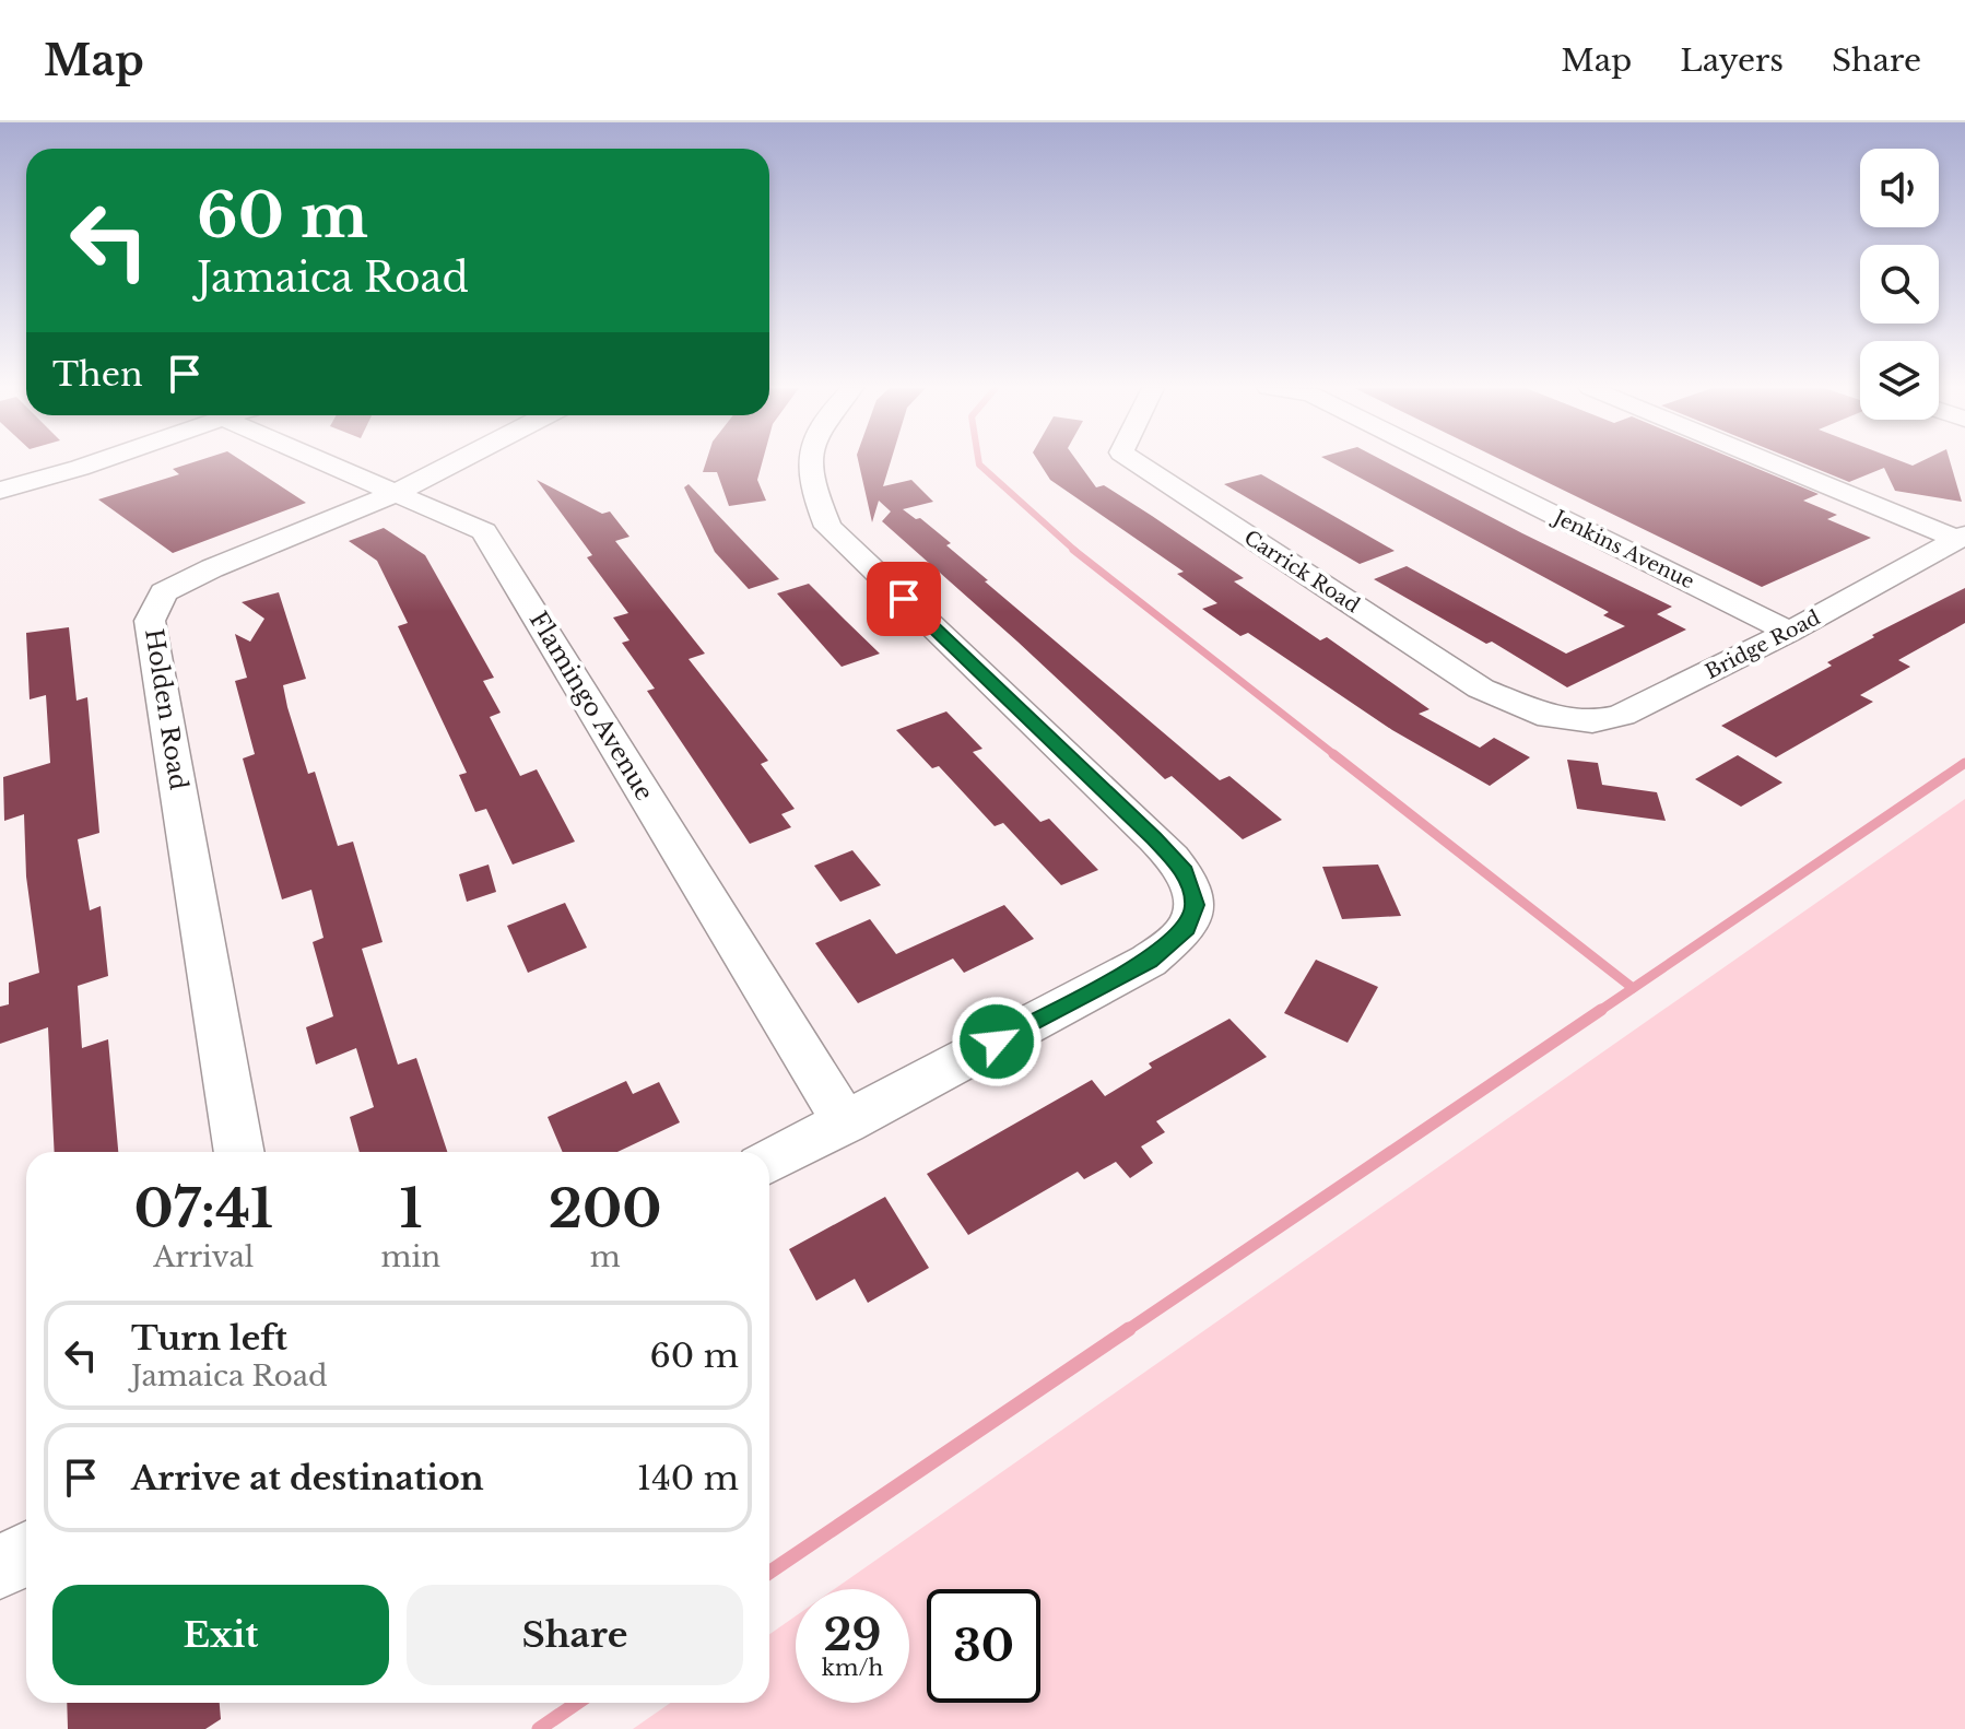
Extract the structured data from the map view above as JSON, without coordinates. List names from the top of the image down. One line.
{"streets":{"street":["Jenkins Avenue","Carrick Road","Bridge Road","Flamingo Avenue","Holden Road"]},"crossings":[["Jenkins Avenue","Bridge Road"],["Carrick Road","Bridge Road"],["Flamingo Avenue","Holden Road"]],"page":{"header":"Map","nav":["Map","Layers","Share"],"turn":["60 m","Jamaica Road"],"then":"Then","eta":["07:41","Arrival","1","min","200","m"],"list":[{"name":"Turn left","note":"Jamaica Road","value":"60 m"},{"name":"Arrive at destination","value":"140 m"}],"buttons":["Exit","Share"],"speed":"29 km/h","limit":"30"}}
